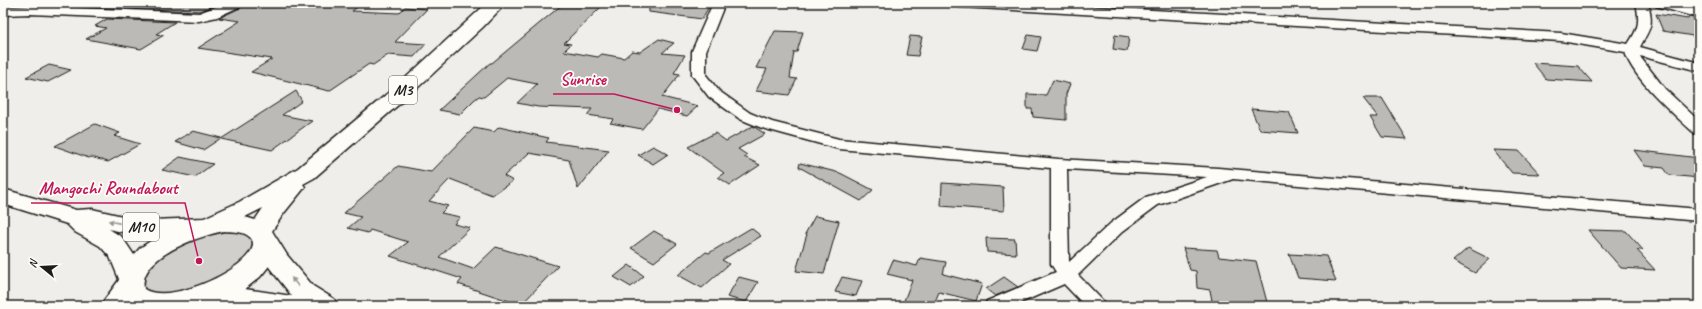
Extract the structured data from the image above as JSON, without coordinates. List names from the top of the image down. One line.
{"streets":{"highway":["M3","M10"]},"crossings":[["M3","M10"]],"places":["Sunrise","Mangochi Roundabout"],"north":"left"}
